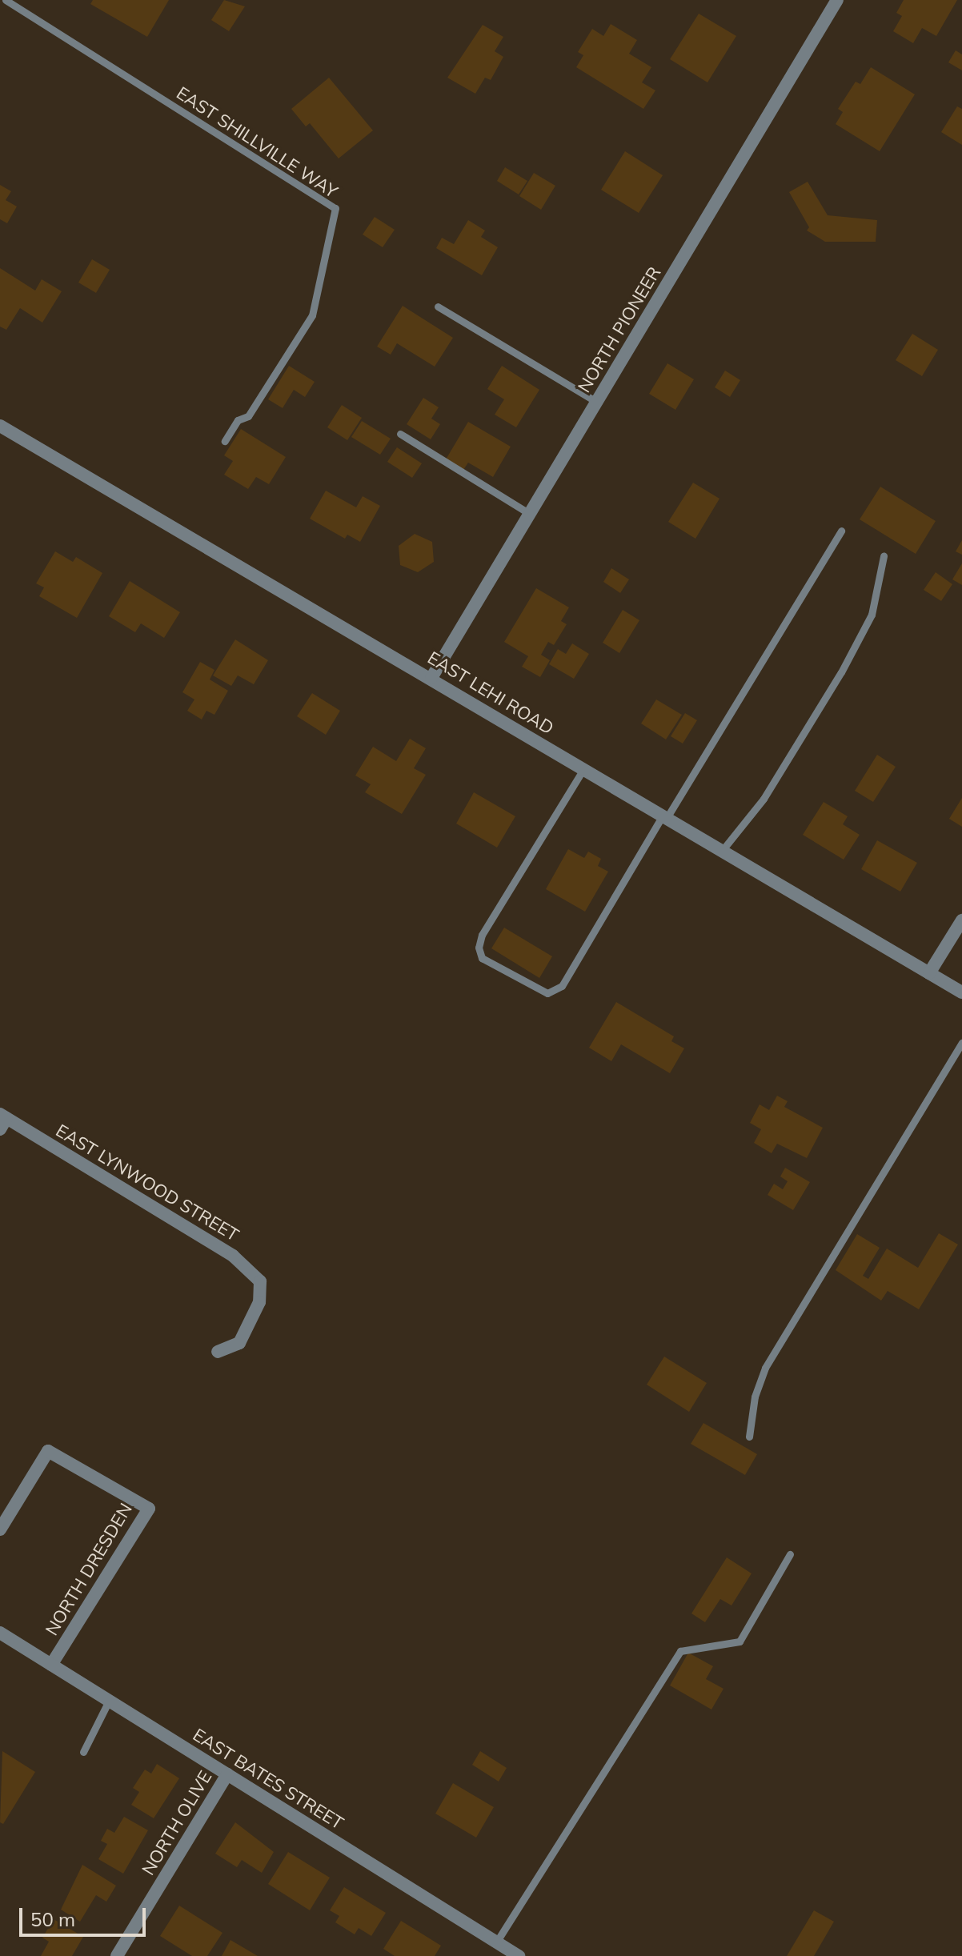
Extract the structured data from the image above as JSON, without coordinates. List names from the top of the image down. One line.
{"streets":{"street":["NORTH PIONEER","EAST LEHI ROAD","EAST LYNWOOD STREET","NORTH DRESDEN","EAST BATES STREET","NORTH OLIVE"],"lane":["EAST SHILLVILLE WAY"]},"crossings":[["NORTH PIONEER","EAST LEHI ROAD"],["NORTH DRESDEN","EAST BATES STREET"],["EAST BATES STREET","NORTH OLIVE"]],"scale_bar":"50 m"}
